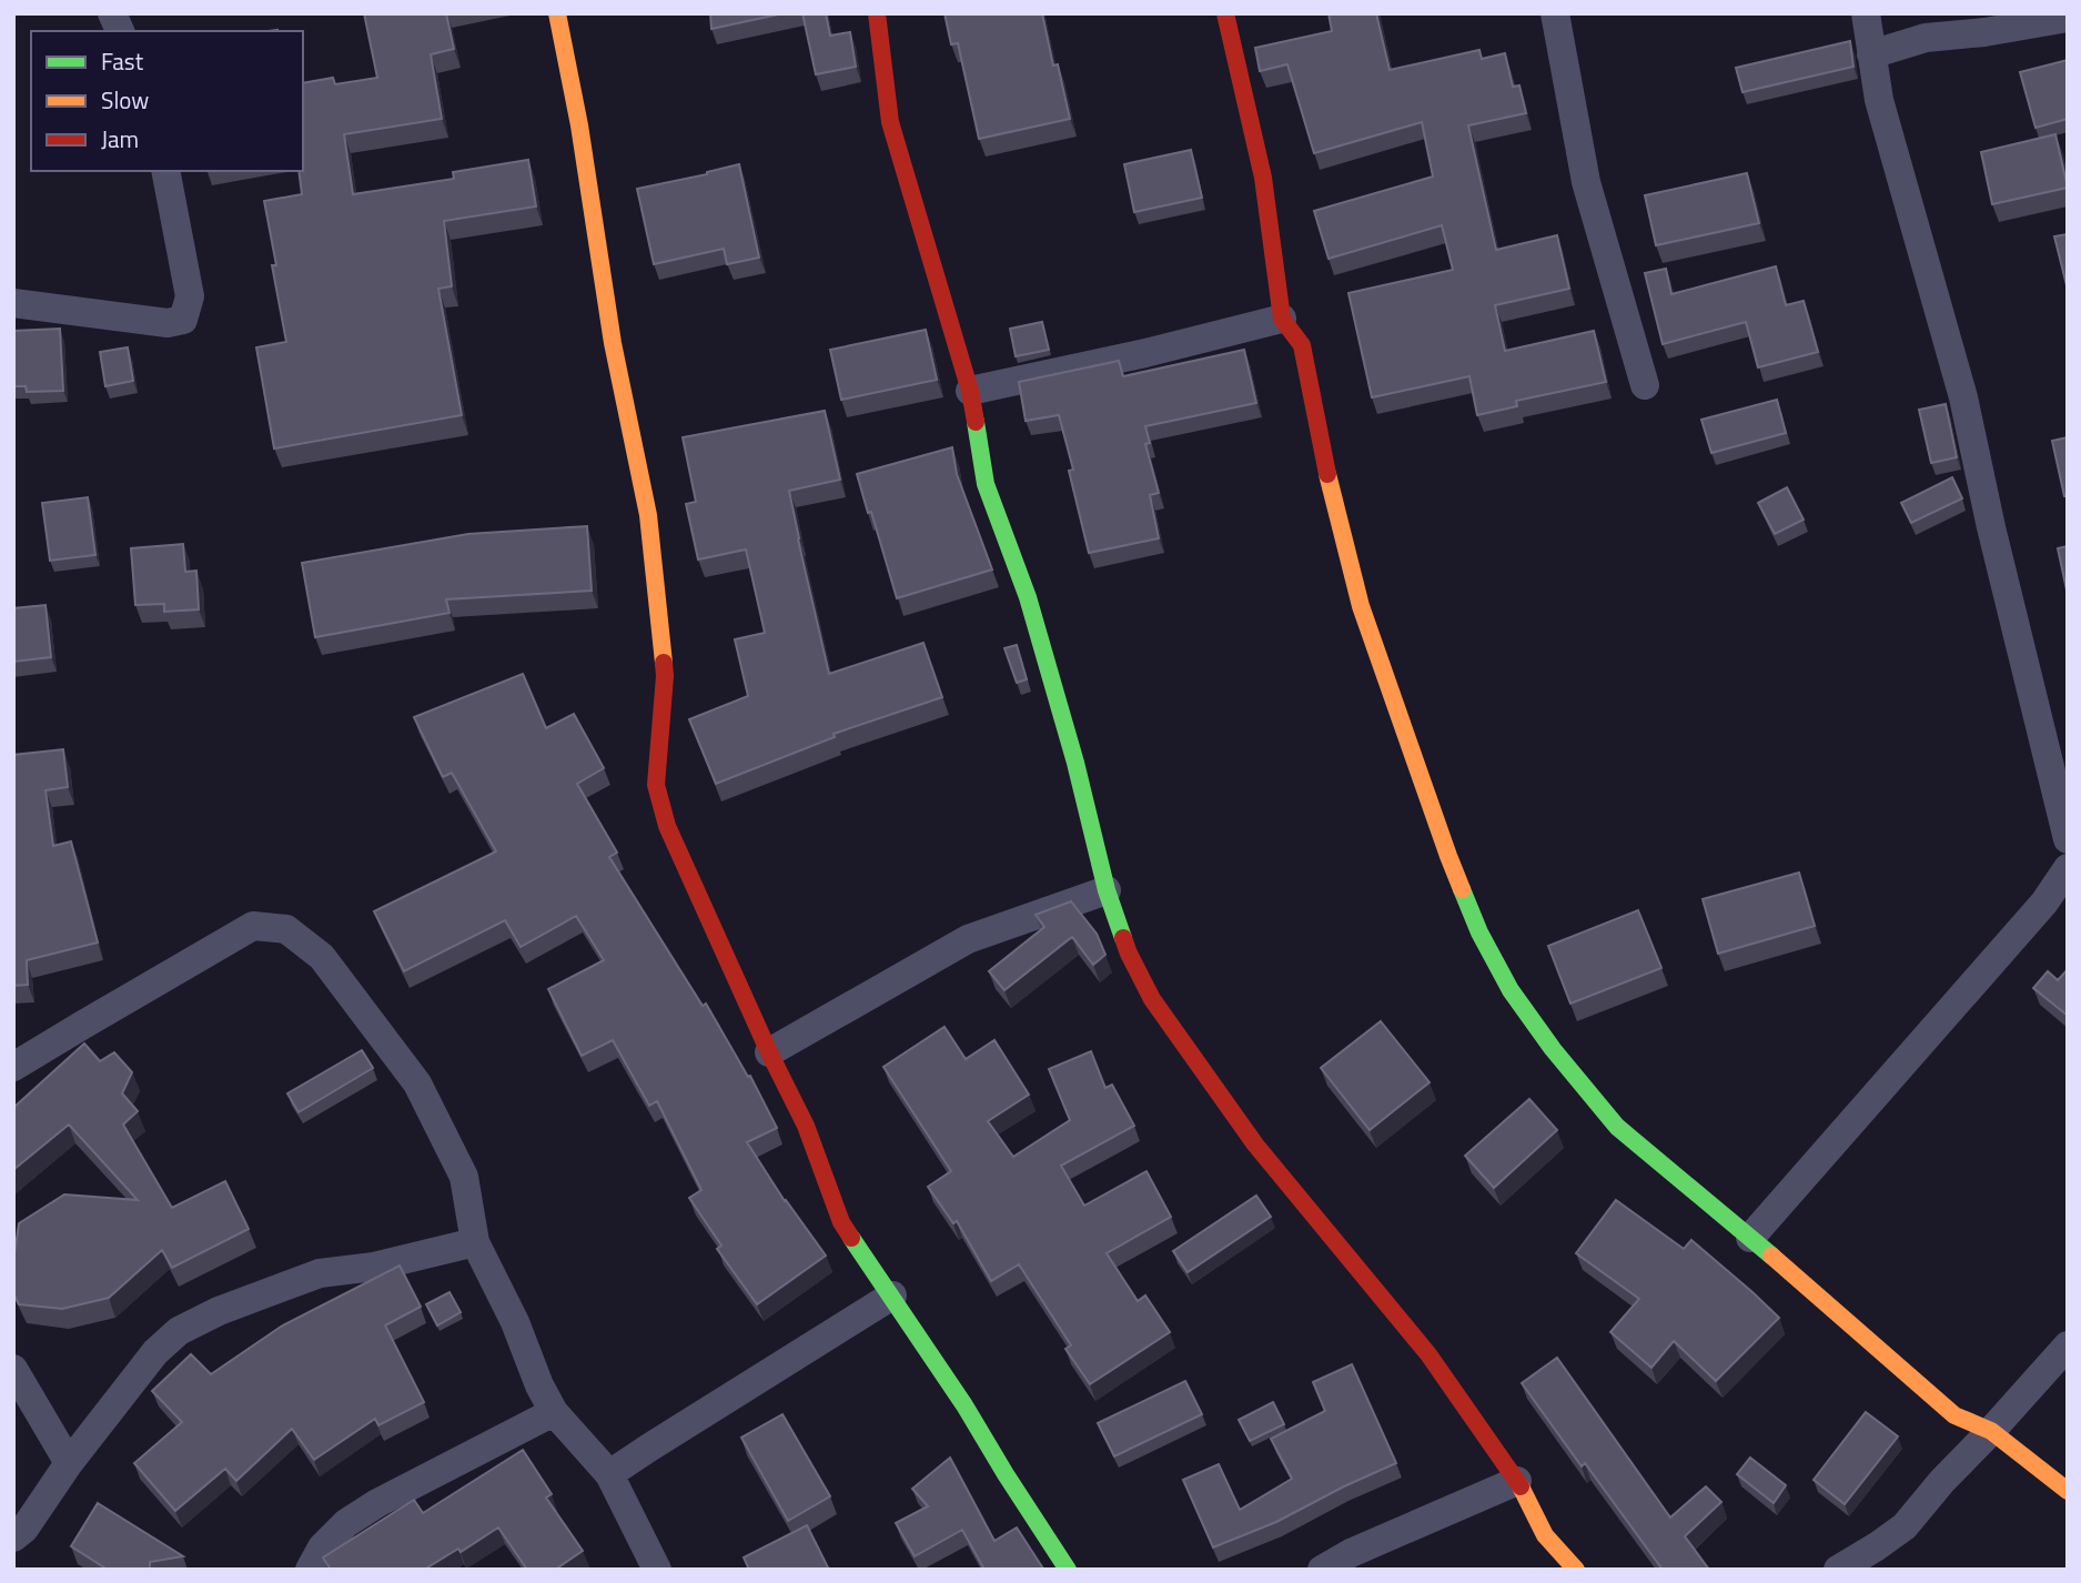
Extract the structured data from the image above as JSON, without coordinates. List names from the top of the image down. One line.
{"legend":["Fast","Slow","Jam"]}
